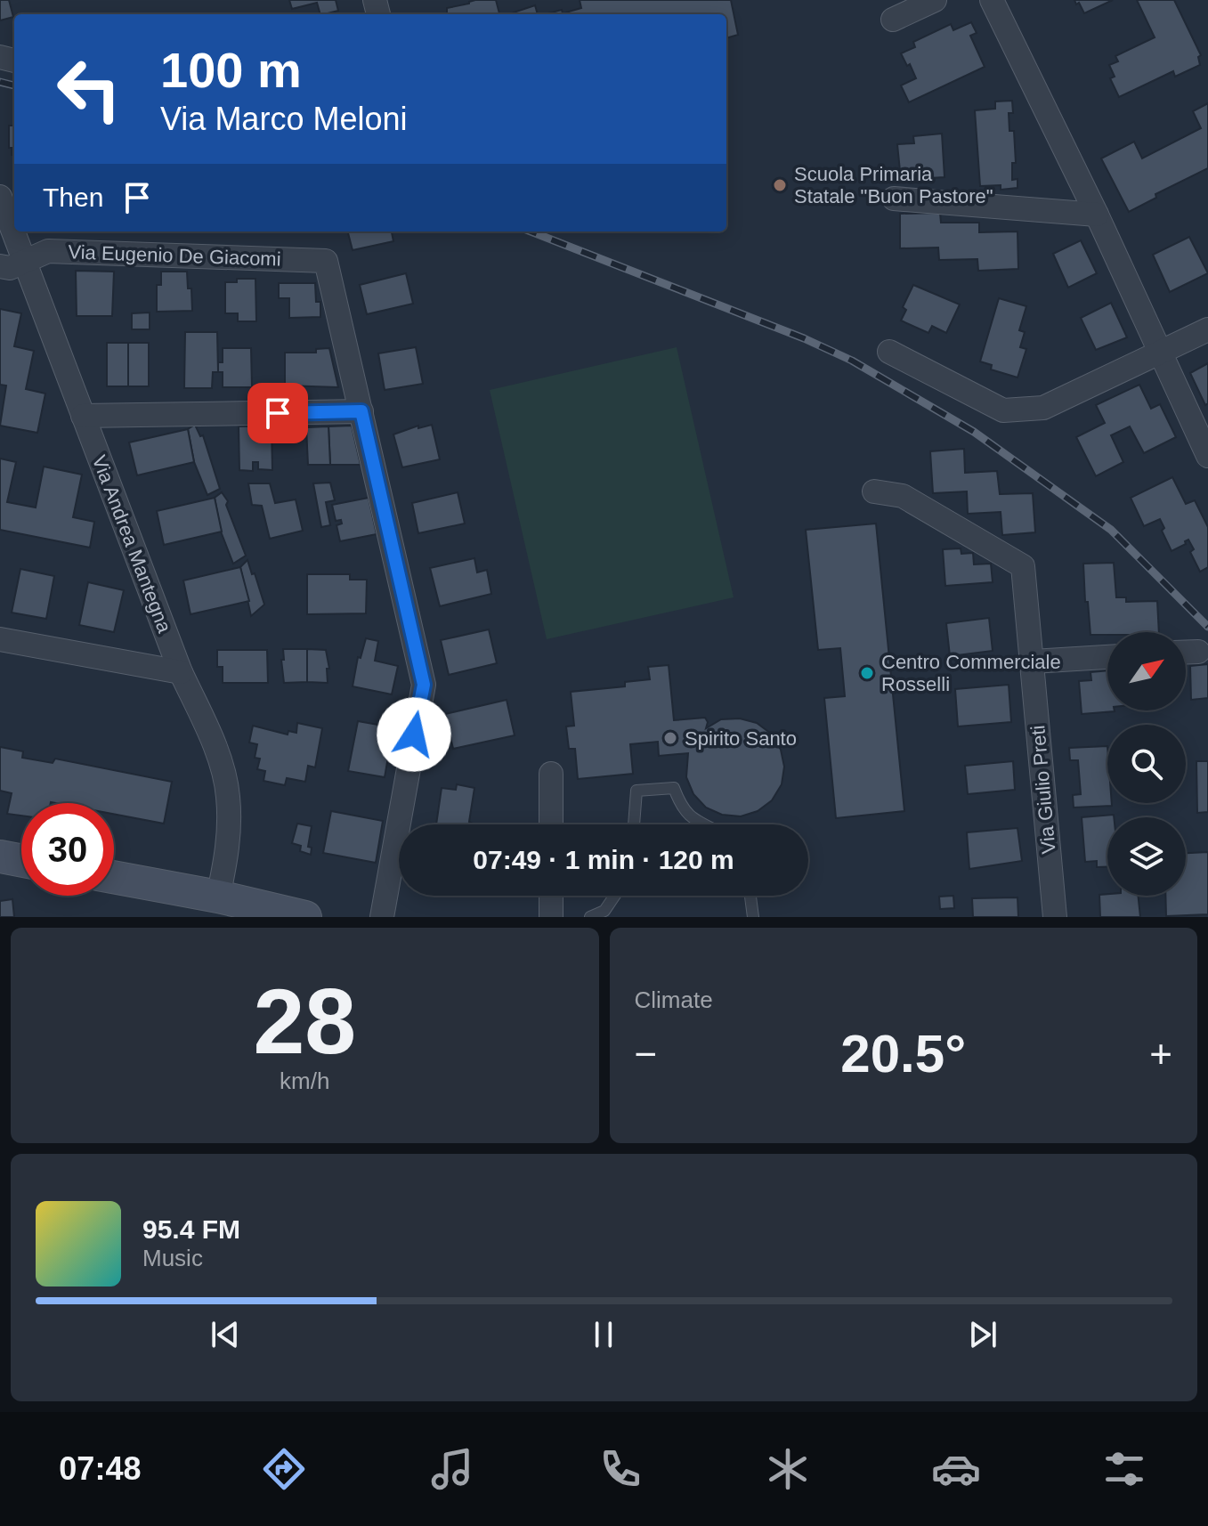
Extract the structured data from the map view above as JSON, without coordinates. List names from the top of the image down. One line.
{"streets":{"street":["Via Eugenio De Giacomi","Via Andrea Mantegna","Via Giulio Preti"]},"crossings":[["Via Eugenio De Giacomi","Via Andrea Mantegna"]],"places":["Scuola Primaria Statale \"Buon Pastore\"","Centro Commerciale Rosselli","Spirito Santo"],"north":"top right","page":{"turn":["100 m","Via Marco Meloni"],"then":"Then","limit":"30","trip":"07:49 · 1 min · 120 m","tile":[["28","km/h"],"Climate"],"heat":["−","20.5°","+"],"song":["95.4 FM","Music"],"tabs":"07:48"}}
